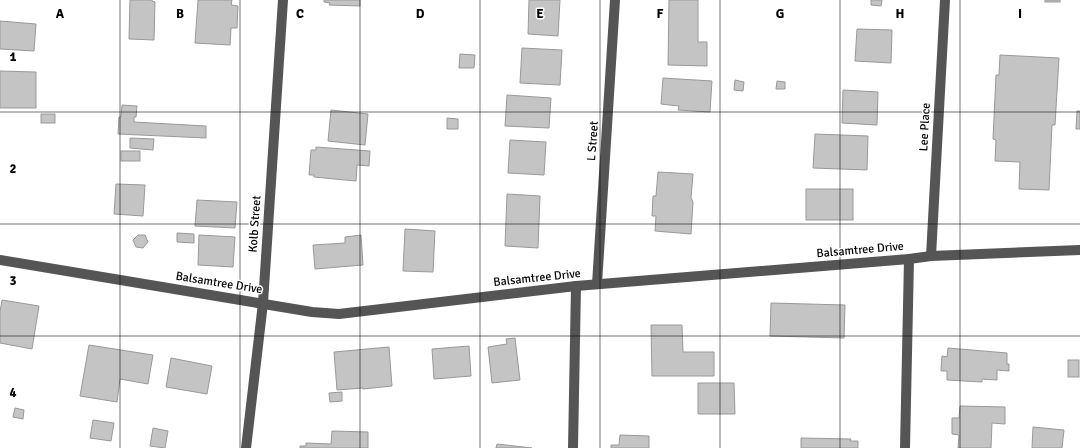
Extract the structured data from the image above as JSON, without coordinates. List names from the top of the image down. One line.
{"streets":{"street":["Lee Place","L Street","Kolb Street","Balsamtree Drive"]},"crossings":[["Lee Place","Balsamtree Drive"],["L Street","Balsamtree Drive"],["Kolb Street","Balsamtree Drive"]],"grid":{"columns":["A","B","C","D","E","F","G","H","I"],"rows":["1","2","3","4"]}}
